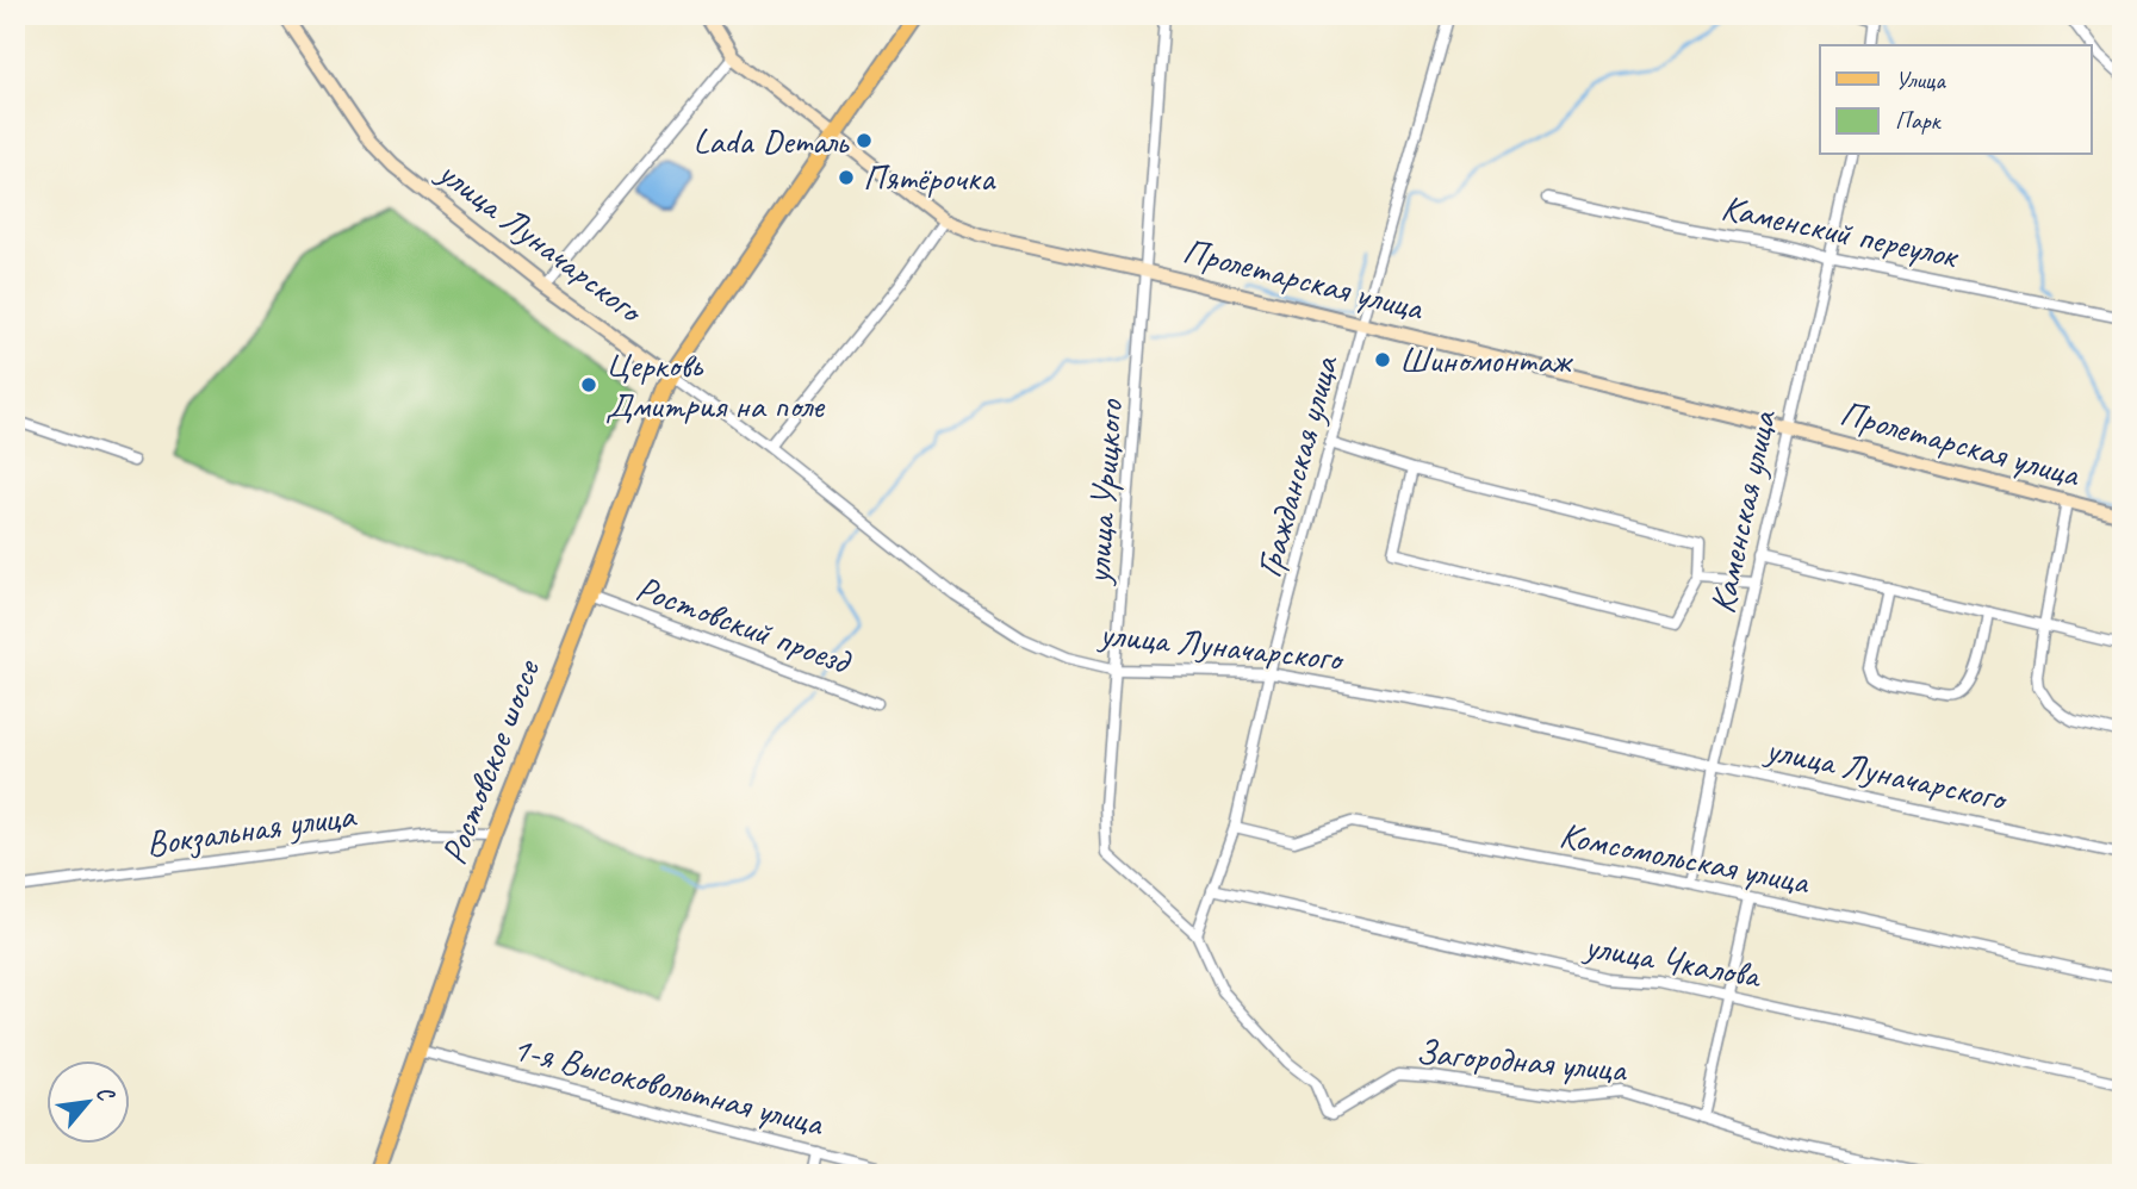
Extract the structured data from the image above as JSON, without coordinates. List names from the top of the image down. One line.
{"streets":{"main road":["улица Луначарского","Пролетарская улица","Ростовское шоссе"],"street":["Каменский переулок","Гражданская улица","улица Урицкого","Каменская улица","Ростовский проезд","Вокзальная улица","Комсомольская улица","улица Чкалова","Загородная улица","1-я Высоковольтная улица"]},"crossings":[["Каменский переулок","Каменская улица"],["улица Луначарского","Гражданская улица"],["улица Луначарского","улица Урицкого"],["улица Луначарского","Каменская улица"],["улица Луначарского","Ростовское шоссе"],["Пролетарская улица","Гражданская улица"],["Пролетарская улица","улица Урицкого"],["Пролетарская улица","Каменская улица"],["Пролетарская улица","Ростовское шоссе"],["Гражданская улица","улица Урицкого"],["Гражданская улица","Комсомольская улица"],["Гражданская улица","улица Чкалова"],["Гражданская улица","Загородная улица"],["улица Урицкого","Загородная улица"],["Каменская улица","Комсомольская улица"],["Ростовский проезд","Ростовское шоссе"],["Ростовское шоссе","Вокзальная улица"],["Ростовское шоссе","1-я Высоковольтная улица"]],"places":["Lada Dеталь","Пятёрочка","Шиномонтаж","Церковь Дмитрия на поле"],"legend":["Улица","Парк"],"north":"top right"}
